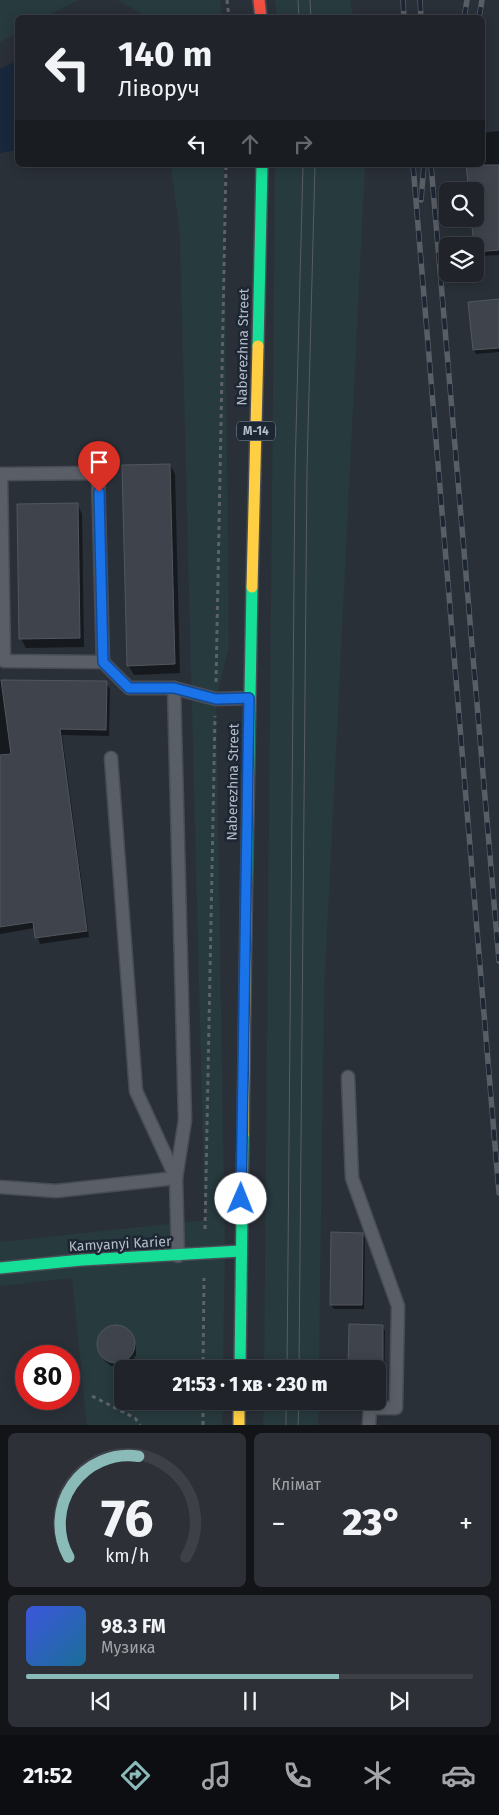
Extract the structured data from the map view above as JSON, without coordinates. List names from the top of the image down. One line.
{"streets":{"main road":["Naberezhna Street","М-14","Kamyanyi Karier"]},"crossings":[["Naberezhna Street","Kamyanyi Karier"]],"page":{"turn":["140 m","Ліворуч"],"limit":"80","trip":"21:53 · 1 хв · 230 m","tile":"Клімат","heat":["−","23°","+"],"song":["98.3 FM","Музика"],"tabs":"21:52","gauge":["76","km/h"]}}
